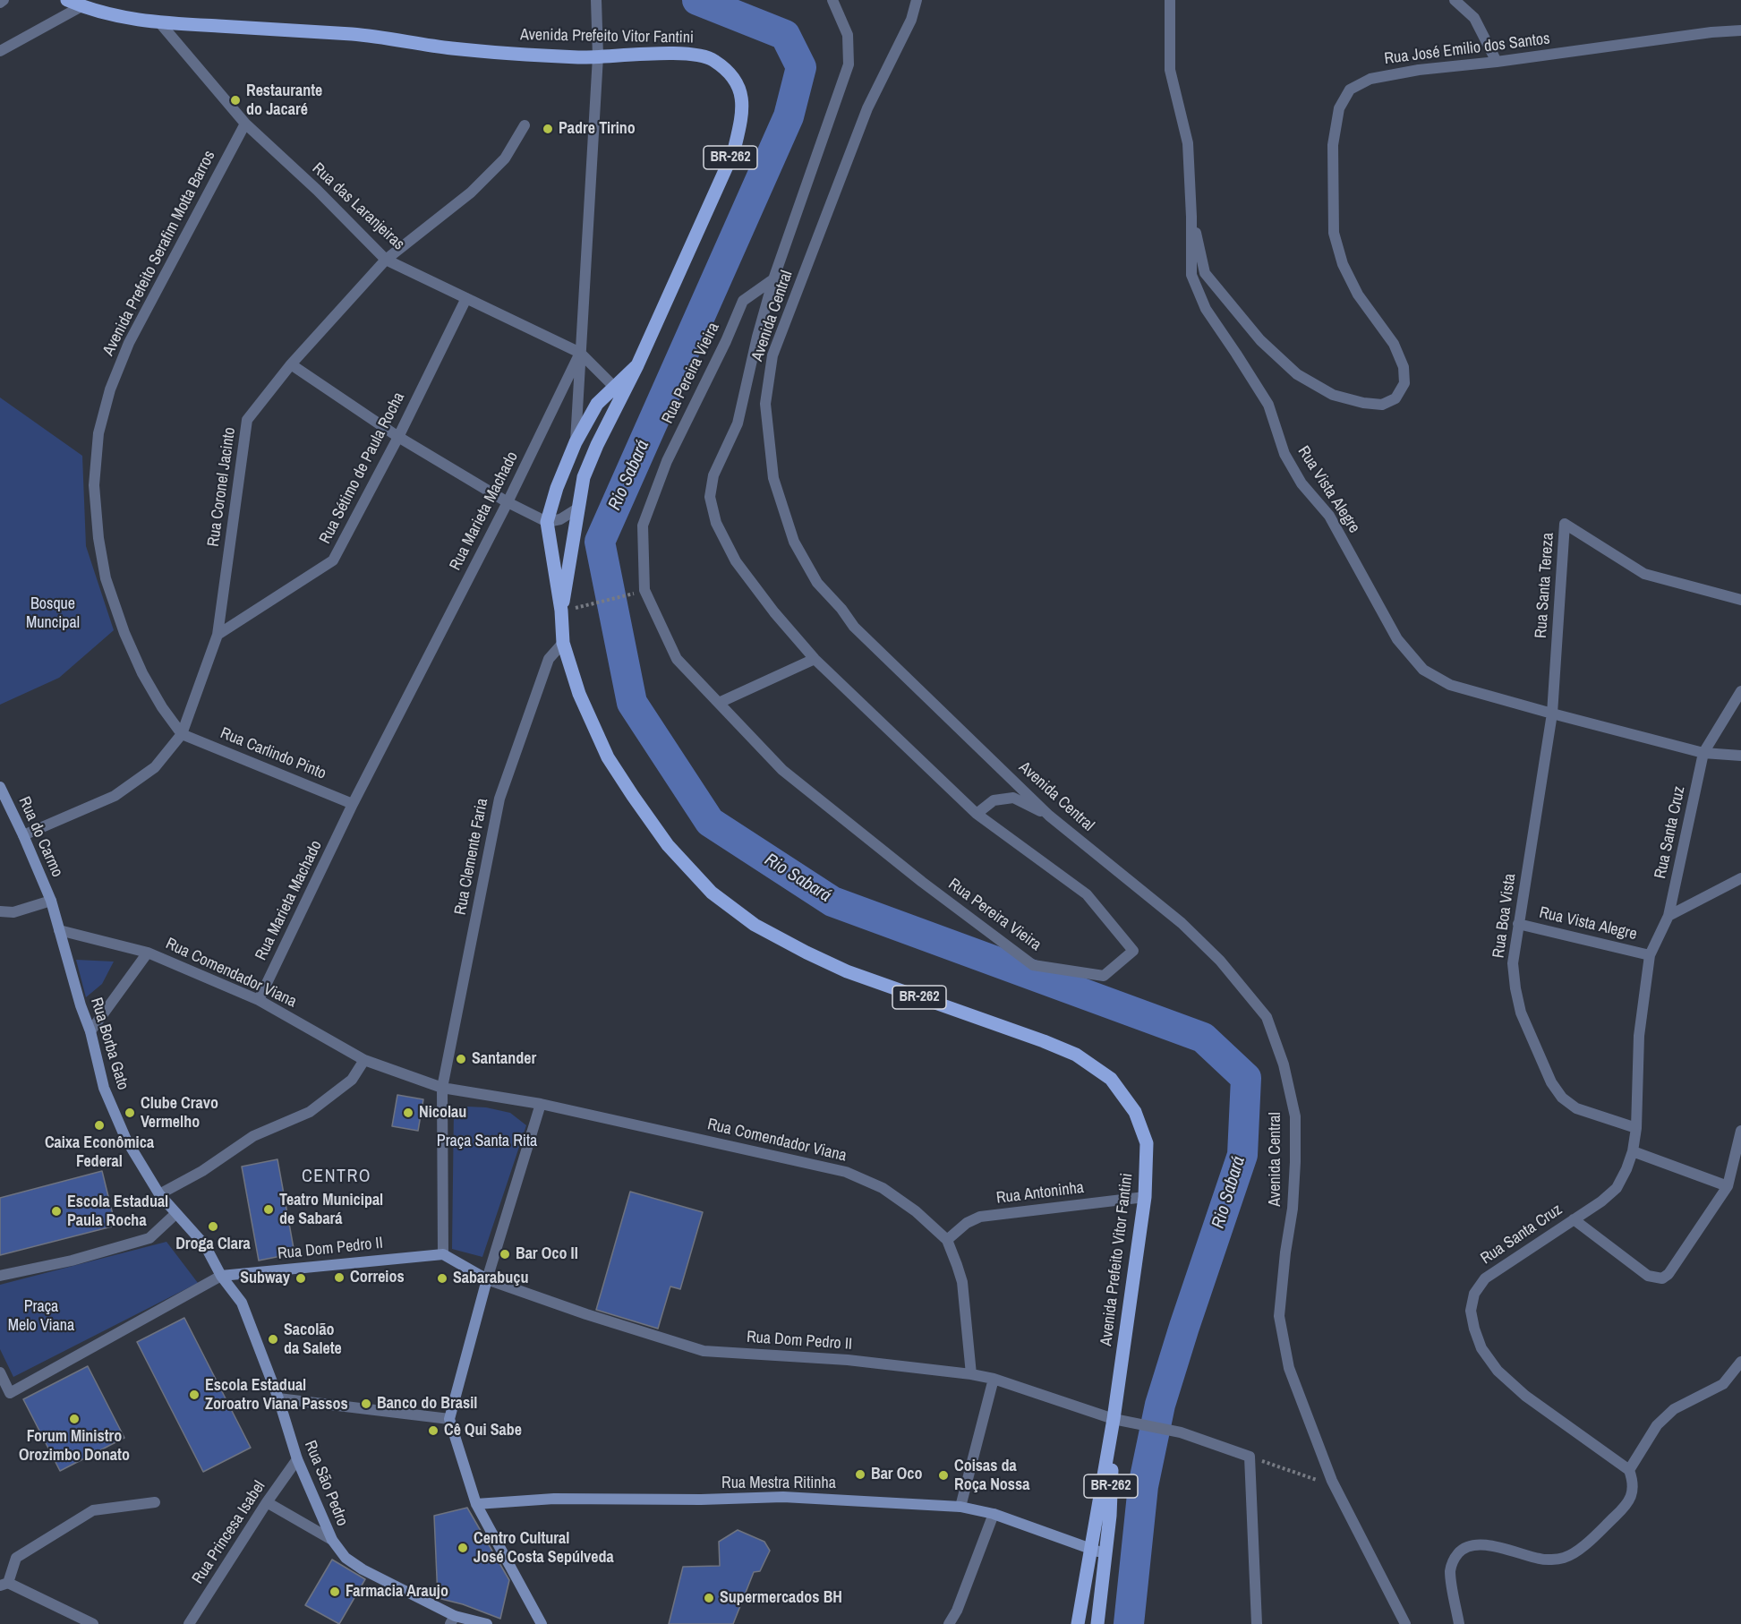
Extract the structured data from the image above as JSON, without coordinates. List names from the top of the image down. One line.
{"streets":{"main road":["Avenida Prefeito Vitor Fantini","BR-262","Rua do Carmo","Rua Borba Gato","Rua Dom Pedro II","Rua São Pedro","Rua Mestra Ritinha"],"street":["Rua José Emilio dos Santos","Rua das Laranjeiras","Avenida Prefeito Serafim Motta Barros","Avenida Central","Rua Pereira Vieira","Rua Sétimo de Paula Rocha","Rua Coronel Jacinto","Rua Vista Alegre","Rua Marieta Machado","Rua Santa Tereza","Rua Carlindo Pinto","Rua Santa Cruz","Rua Clemente Faria","Rua Boa Vista","Rua Comendador Viana","Rua Antoninha","Rua Princesa Isabel"]},"crossings":[["Avenida Prefeito Vitor Fantini","Rua das Laranjeiras"],["Avenida Prefeito Vitor Fantini","Rua Marieta Machado"],["Avenida Prefeito Vitor Fantini","Rua Clemente Faria"],["Avenida Prefeito Vitor Fantini","Rua Antoninha"],["Avenida Prefeito Vitor Fantini","Rua Dom Pedro II"],["Avenida Prefeito Vitor Fantini","Rua Mestra Ritinha"],["Rua José Emilio dos Santos","Rua Vista Alegre"],["Rua das Laranjeiras","Avenida Prefeito Serafim Motta Barros"],["Rua das Laranjeiras","Rua Sétimo de Paula Rocha"],["Rua das Laranjeiras","Rua Coronel Jacinto"],["Rua das Laranjeiras","Rua Marieta Machado"],["Avenida Prefeito Serafim Motta Barros","Rua Coronel Jacinto"],["Avenida Prefeito Serafim Motta Barros","Rua Carlindo Pinto"],["Rua Sétimo de Paula Rocha","Rua Coronel Jacinto"],["Rua Coronel Jacinto","Rua Carlindo Pinto"],["Rua Coronel Jacinto","Rua do Carmo"],["Rua Vista Alegre","Rua Santa Tereza"],["Rua Vista Alegre","Rua Santa Cruz"],["Rua Vista Alegre","Rua Boa Vista"],["Rua Marieta Machado","Rua Carlindo Pinto"],["Rua Marieta Machado","Rua Comendador Viana"],["Rua Santa Tereza","Rua Boa Vista"],["Rua Santa Cruz","Rua Boa Vista"],["Rua do Carmo","Rua Borba Gato"],["Rua Clemente Faria","Rua Comendador Viana"],["Rua Comendador Viana","Rua Borba Gato"],["Rua Comendador Viana","Rua Antoninha"],["Rua Comendador Viana","Rua Dom Pedro II"],["Rua Dom Pedro II","Rua São Pedro"],["Rua São Pedro","Rua Princesa Isabel"]],"districts":["CENTRO"],"water":["Rio Sabará"],"parks":["Bosque Muncipal","Praça Santa Rita","Praça Melo Viana"],"places":["Restaurante do Jacaré","Padre Tirino","Santander","Clube Cravo Vermelho","Nicolau","Caixa Econômica Federal","Teatro Municipal de Sabará","Escola Estadual Paula Rocha","Droga Clara","Bar Oco II","Correios","Subway","Sabarabuçu","Sacolão da Salete","Escola Estadual Zoroatro Viana Passos","Banco do Brasil","Forum Ministro Orozimbo Donato","Cê Qui Sabe","Bar Oco","Coisas da Roça Nossa","Centro Cultural José Costa Sepúlveda","Farmacia Araujo","Supermercados BH"]}
